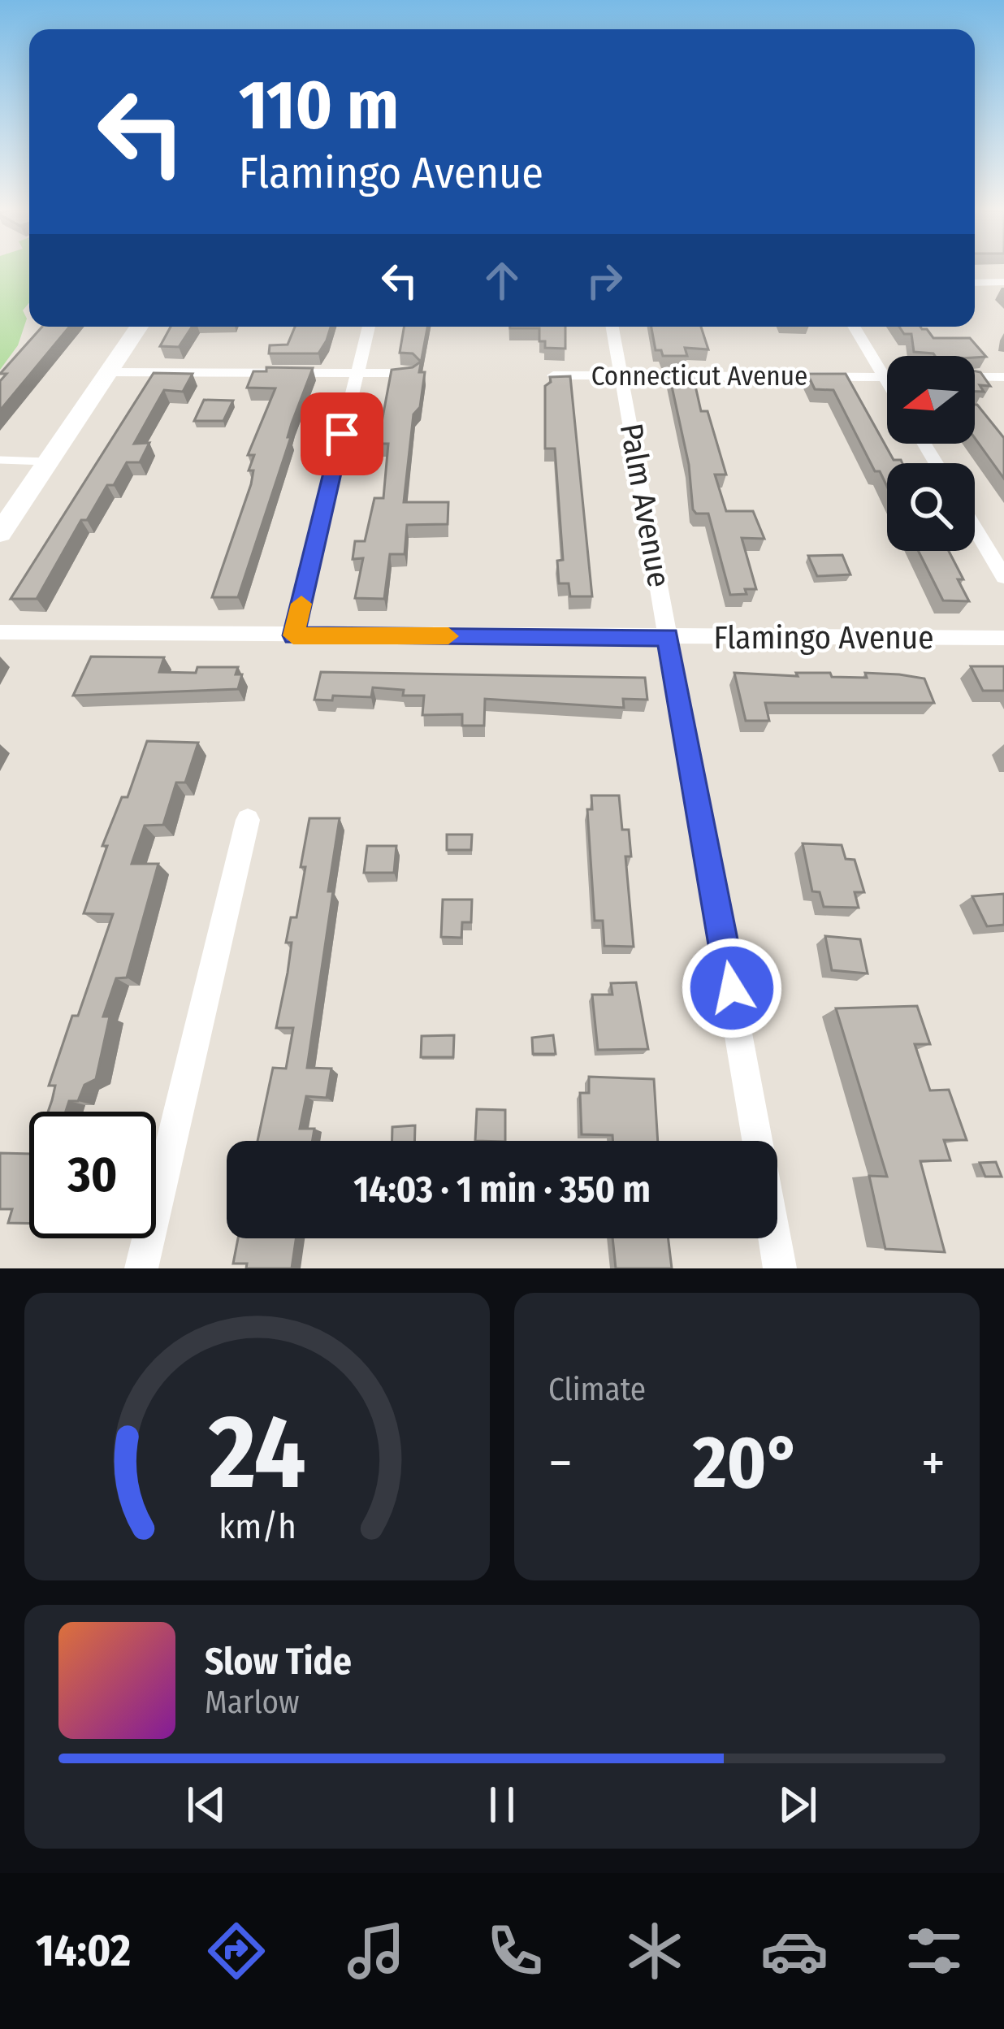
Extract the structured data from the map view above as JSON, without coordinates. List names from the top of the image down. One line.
{"streets":{"street":["Connecticut Avenue","Palm Avenue","Flamingo Avenue"]},"crossings":[["Connecticut Avenue","Palm Avenue"],["Palm Avenue","Flamingo Avenue"]],"north":"left","page":{"turn":["110 m","Flamingo Avenue"],"limit":"30","trip":"14:03 · 1 min · 350 m","tile":"Climate","heat":["−","20°","+"],"song":["Slow Tide","Marlow"],"tabs":"14:02","gauge":["24","km/h"]}}
